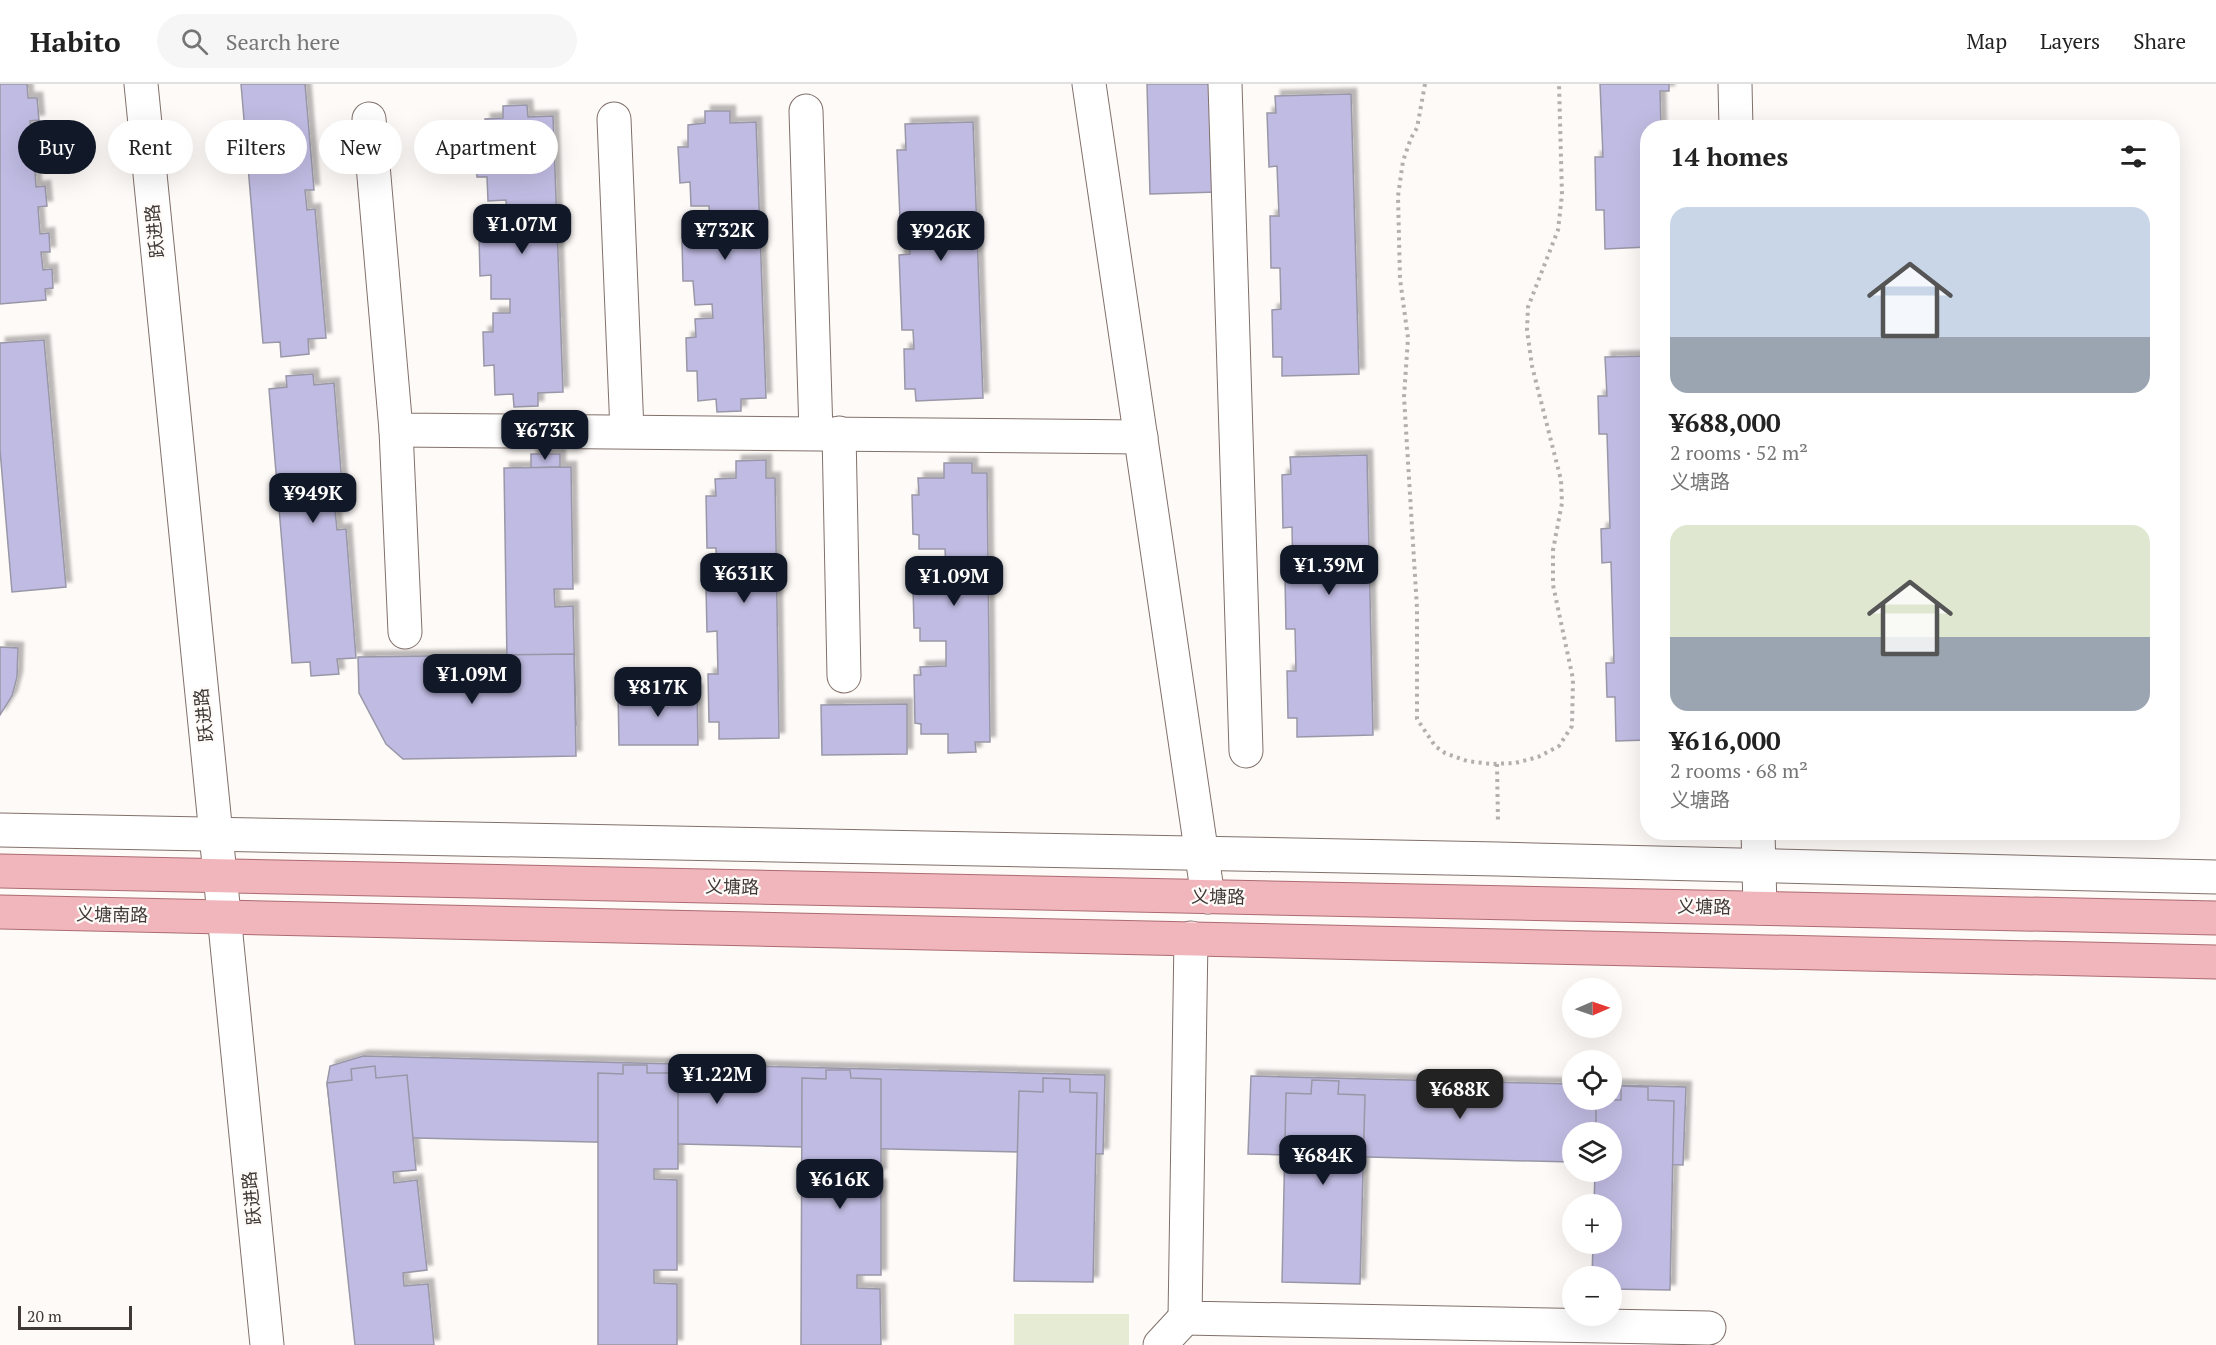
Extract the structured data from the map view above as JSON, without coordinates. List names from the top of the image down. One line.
{"streets":{"main road":["义塘路","义塘南路"],"street":["跃进路"]},"crossings":[["跃进路","义塘路"],["跃进路","义塘南路"]],"scale_bar":"20 m","north":"right","page":{"header":"Habito","search":"Search here","nav":["Map","Layers","Share"],"chip":["Buy","Rent","Filters","New","Apartment"],"heading":"14 homes","list":[{"name":"¥688,000","note":"2 rooms · 52 m² · 义塘路"},{"name":"¥616,000","note":"2 rooms · 68 m² · 义塘路"}],"price":["¥1.07M","¥732K","¥926K","¥673K","¥949K","¥1.39M","¥631K","¥1.09M","¥1.09M","¥817K","¥1.22M","¥688K","¥684K","¥616K"],"map_buttons":["+","−"],"scale":"20 m"}}
